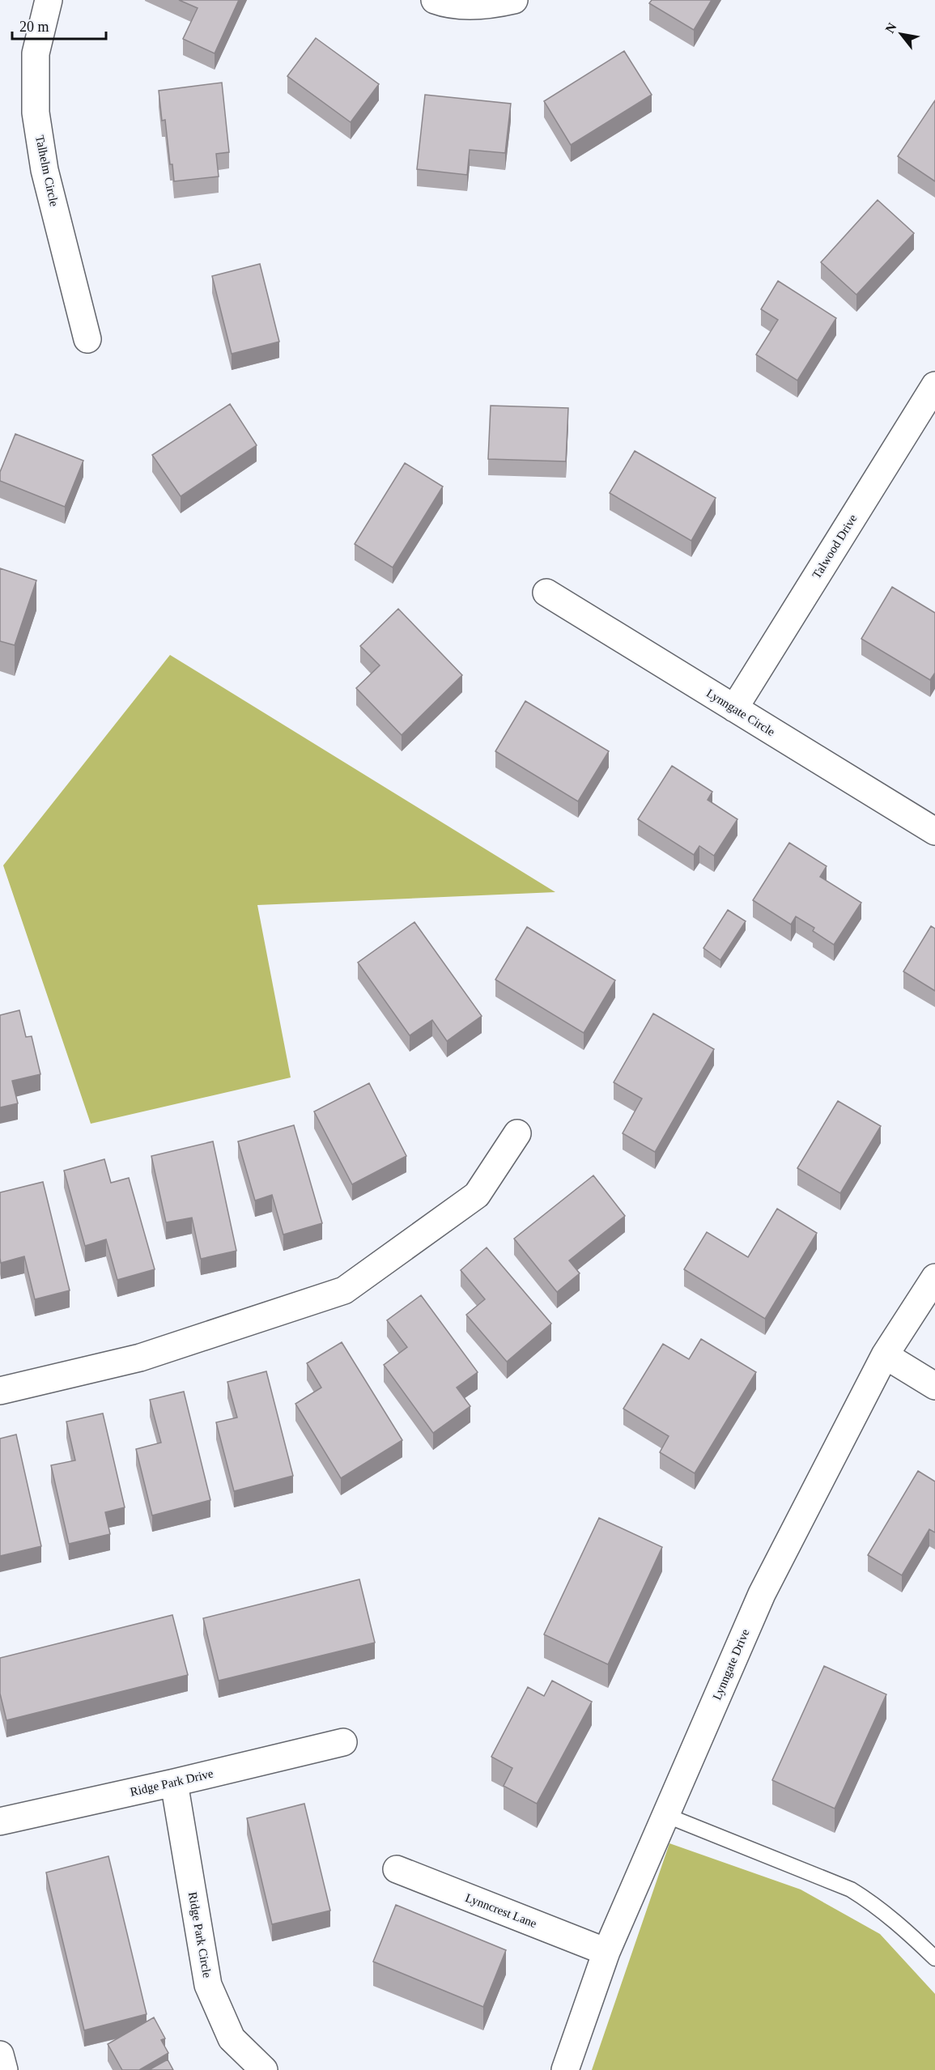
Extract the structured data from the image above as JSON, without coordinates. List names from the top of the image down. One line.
{"streets":{"street":["Talhelm Circle","Talwood Drive","Lynngate Circle","Lynngate Drive","Ridge Park Drive","Lynncrest Lane","Ridge Park Circle"]},"crossings":[["Talwood Drive","Lynngate Circle"],["Lynngate Drive","Lynncrest Lane"],["Ridge Park Drive","Ridge Park Circle"]],"scale_bar":"20 m","north":"top left"}
